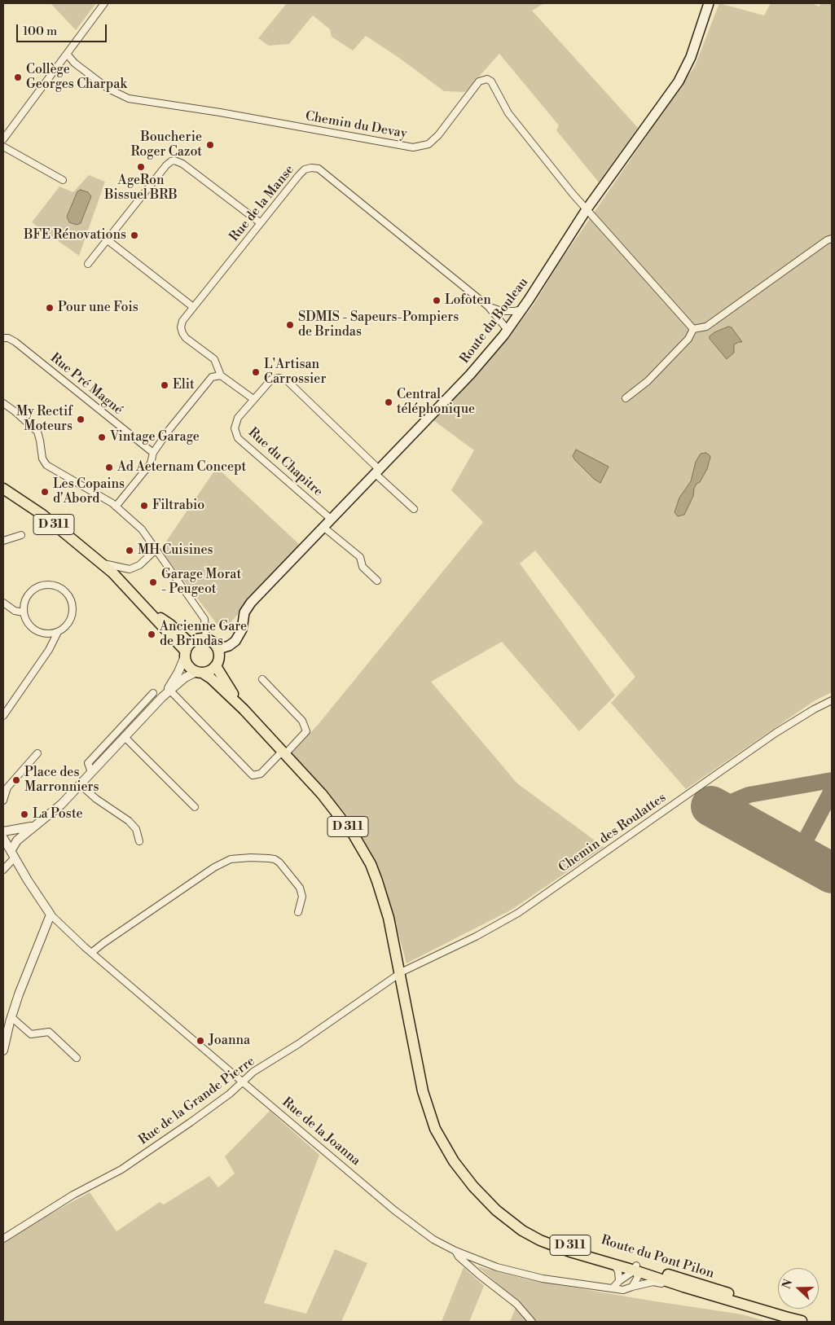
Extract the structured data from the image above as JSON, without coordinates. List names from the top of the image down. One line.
{"streets":{"main road":["Route du Bouleau","D 311","Route du Pont Pilon"],"street":["Chemin du Devay","Rue de la Manse","Rue Pré Magné","Rue du Chapitre","Chemin des Roulattes","Rue de la Grande Pierre","Rue de la Joanna"]},"crossings":[["Chemin du Devay","Route du Bouleau"],["Route du Bouleau","Rue du Chapitre"],["Route du Bouleau","D 311"],["D 311","Chemin des Roulattes"],["D 311","Rue de la Grande Pierre"],["D 311","Route du Pont Pilon"],["Chemin des Roulattes","Rue de la Grande Pierre"],["Rue de la Grande Pierre","Rue de la Joanna"],["Rue de la Joanna","Route du Pont Pilon"]],"places":["Collège Georges Charpak","Boucherie Roger Cazot","AgeRon Bissuel BRB","BFE Rénovations","Lofoten","Pour une Fois","SDMIS - Sapeurs-Pompiers de Brindas","L'Artisan Carrossier","Elit","Central téléphonique","My Rectif Moteurs","Vintage Garage","Ad Aeternam Concept","Les Copains d'Abord","Filtrabio","MH Cuisines","Garage Morat - Peugeot","Ancienne Gare de Brindas","Place des Marronniers","La Poste","Joanna"],"scale_bar":"100 m","north":"left"}
